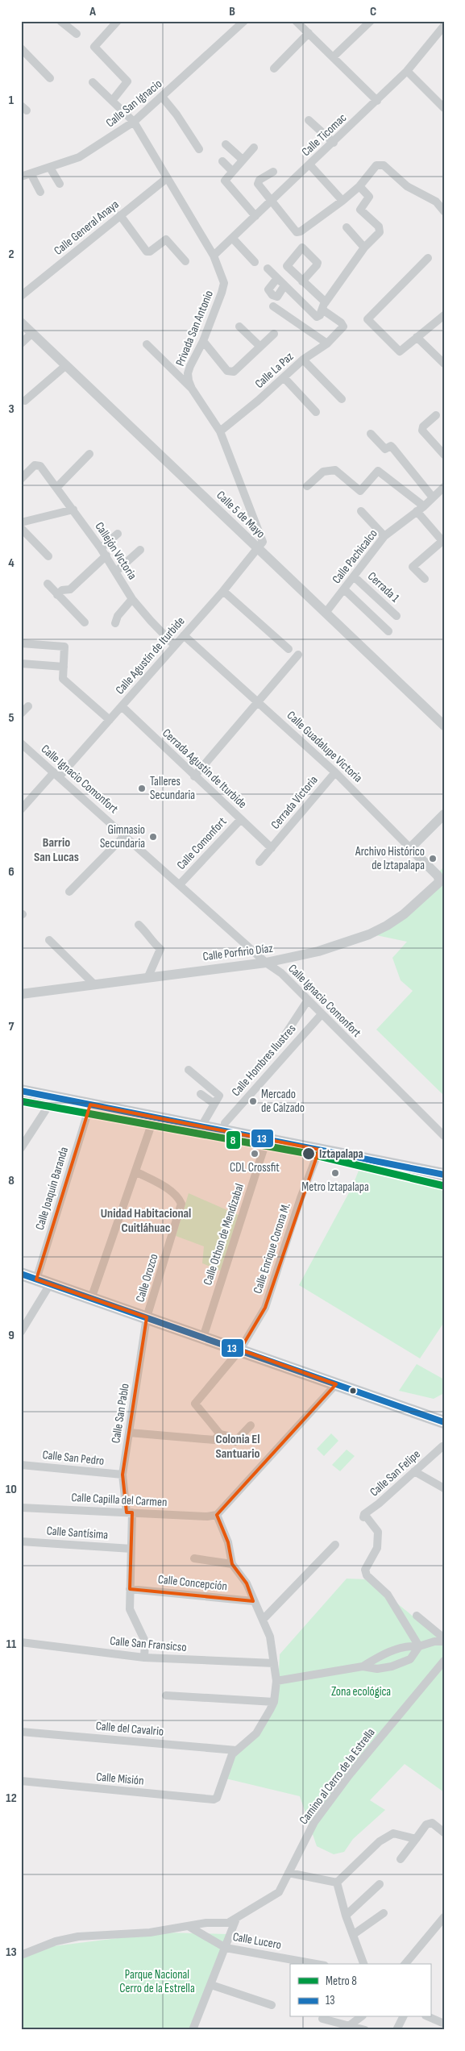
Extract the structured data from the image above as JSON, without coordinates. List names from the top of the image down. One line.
{"streets":{"street":["Calle San Ignacio","Calle Ticomac","Calle General Anaya","Privada San Antonio","Calle La Paz","Calle 5 de Mayo","Callejón Victoria","Calle Pachicalco","Cerrada 1","Calle Agustín de Iturbide","Calle Guadalupe Victoria","Cerrada Agustín de Iturbide","Calle Ignacio Comonfort","Cerrada Victoria","Calle Comonfort","Calle Porfirio Díaz","Calle Hombres Ilustres","Calle Joaquín Baranda","Calle Othon de Mendizabal","Calle Enrique Corona M.","Calle Orozco","Calle San Pablo","Calle San Pedro","Calle San Felipe","Calle Capilla del Carmen","Calle Santísima","Calle Concepción","Calle San Fransicso","Calle del Cavalrio","Camino al Cerro de la Estrella","Calle Misión","Calle Lucero"]},"crossings":[["Calle San Ignacio","Privada San Antonio"],["Calle Ticomac","Privada San Antonio"],["Calle General Anaya","Privada San Antonio"],["Privada San Antonio","Calle La Paz"],["Privada San Antonio","Calle 5 de Mayo"],["Privada San Antonio","Calle Agustín de Iturbide"],["Calle 5 de Mayo","Calle Pachicalco"],["Calle 5 de Mayo","Calle Agustín de Iturbide"],["Callejón Victoria","Calle Agustín de Iturbide"],["Calle Pachicalco","Cerrada 1"],["Calle Agustín de Iturbide","Calle Guadalupe Victoria"],["Calle Agustín de Iturbide","Cerrada Agustín de Iturbide"],["Calle Agustín de Iturbide","Calle Ignacio Comonfort"],["Calle Guadalupe Victoria","Cerrada Victoria"],["Calle Guadalupe Victoria","Calle Porfirio Díaz"],["Cerrada Agustín de Iturbide","Cerrada Victoria"],["Cerrada Agustín de Iturbide","Calle Comonfort"],["Calle Ignacio Comonfort","Calle Comonfort"],["Calle Ignacio Comonfort","Calle Porfirio Díaz"],["Calle Ignacio Comonfort","Calle Hombres Ilustres"],["Calle Orozco","Calle San Pablo"],["Calle San Pablo","Calle San Pedro"],["Calle San Pablo","Calle Capilla del Carmen"],["Calle San Pablo","Calle Santísima"],["Calle San Pablo","Calle Concepción"],["Calle San Pablo","Calle San Fransicso"],["Calle del Cavalrio","Calle Misión"],["Camino al Cerro de la Estrella","Calle Lucero"]],"districts":["Barrio San Lucas","Unidad Habitacional Cuitláhuac","Colonia El Santuario"],"parks":["Zona ecológica","Parque Nacional Cerro de la Estrella"],"places":["Talleres Secundaria","Gimnasio Secundaria","Archivo Histórico de Iztapalapa","Mercado de Calzado","CDL Crossfit","Iztapalapa","Metro Iztapalapa"],"lines":["transit line 13","metro line 8"],"legend":["Metro 8","13"],"grid":{"columns":["A","B","C"],"rows":["1","2","3","4","5","6","7","8","9","10","11","12","13"]}}
